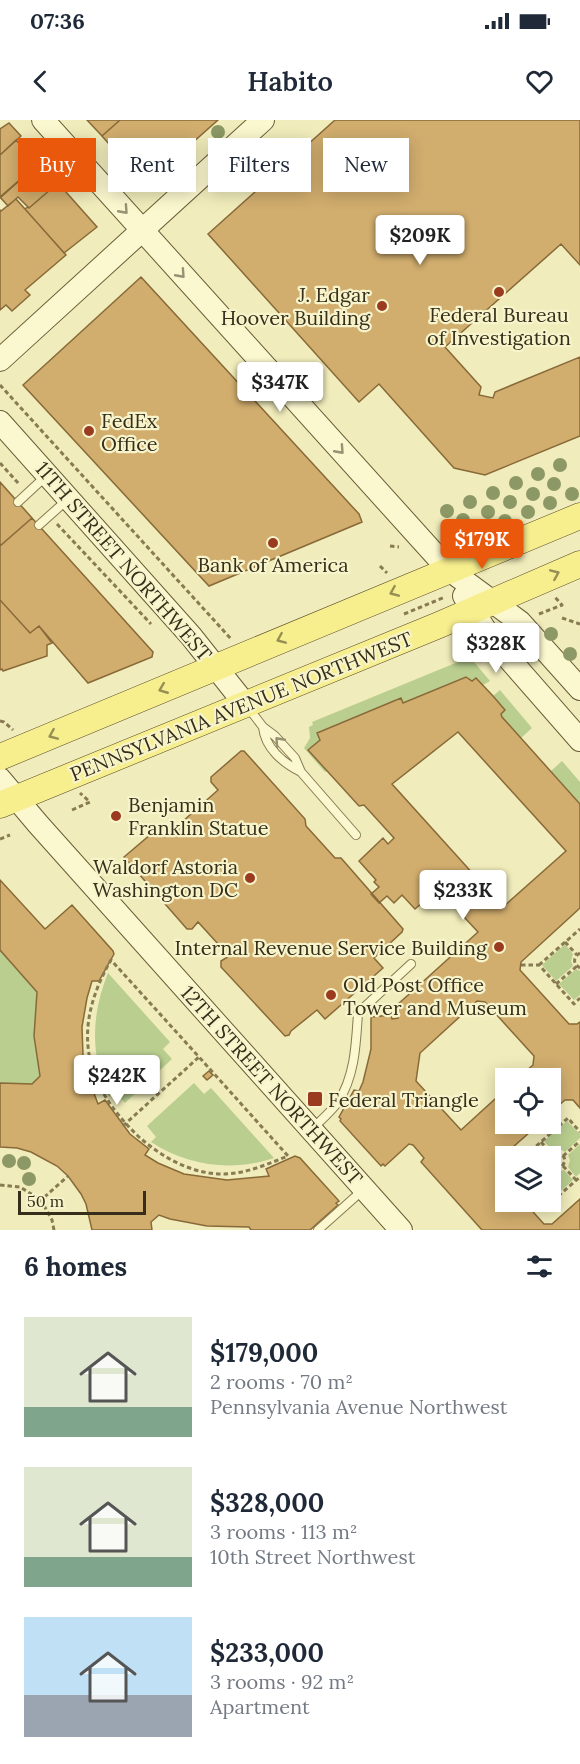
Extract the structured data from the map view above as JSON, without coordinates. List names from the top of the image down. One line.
{"streets":{"main road":["PENNSYLVANIA AVENUE NORTHWEST"],"street":["11TH STREET NORTHWEST","12TH STREET NORTHWEST"]},"crossings":[["11TH STREET NORTHWEST","PENNSYLVANIA AVENUE NORTHWEST"],["PENNSYLVANIA AVENUE NORTHWEST","12TH STREET NORTHWEST"]],"places":{"other":["Federal Bureau of Investigation","J. Edgar Hoover Building","FedEx Office","Bank of America","Benjamin Franklin Statue","Waldorf Astoria Washington DC","Internal Revenue Service Building","Old Post Office Tower and Museum"],"transit":["Federal Triangle"]},"scale_bar":"50 m","page":{"status":"07:36","header":"Habito","chip":["Buy","Rent","Filters","New"],"price":["$209K","$347K","$179K","$328K","$233K","$242K"],"scale":"50 m","heading":"6 homes","list":[{"name":"$179,000","note":"2 rooms · 70 m² · Pennsylvania Avenue Northwest"},{"name":"$328,000","note":"3 rooms · 113 m² · 10th Street Northwest"},{"name":"$233,000","note":"3 rooms · 92 m² · Apartment"}]}}
